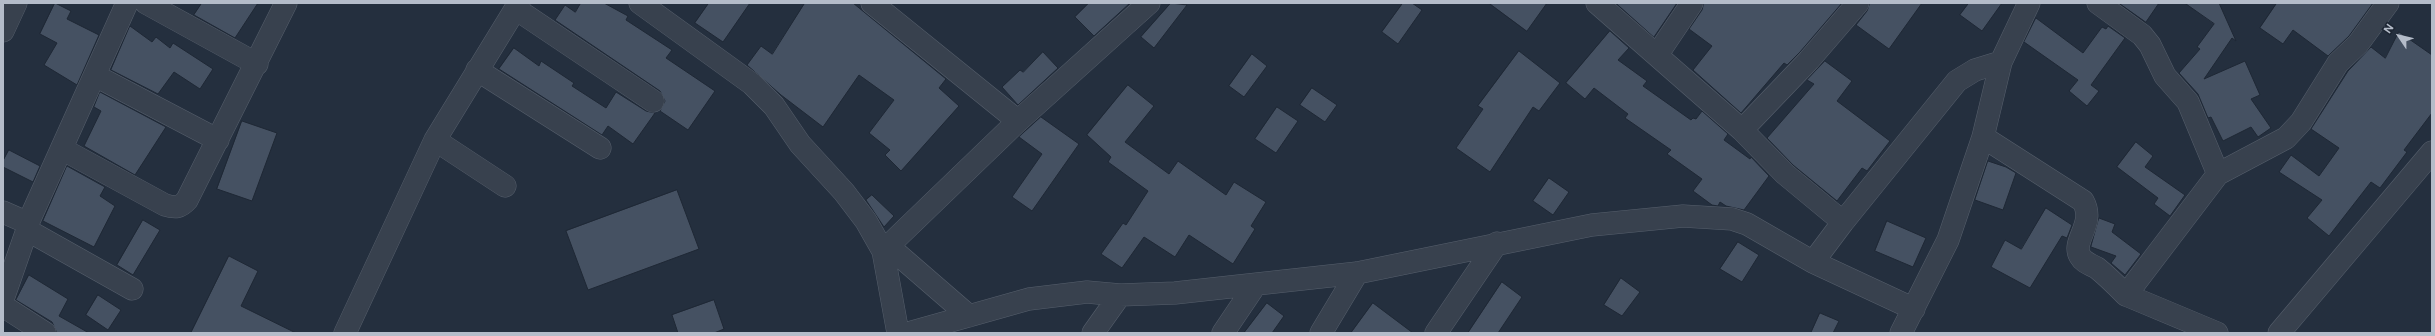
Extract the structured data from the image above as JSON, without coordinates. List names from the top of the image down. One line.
{"north":"top left"}
